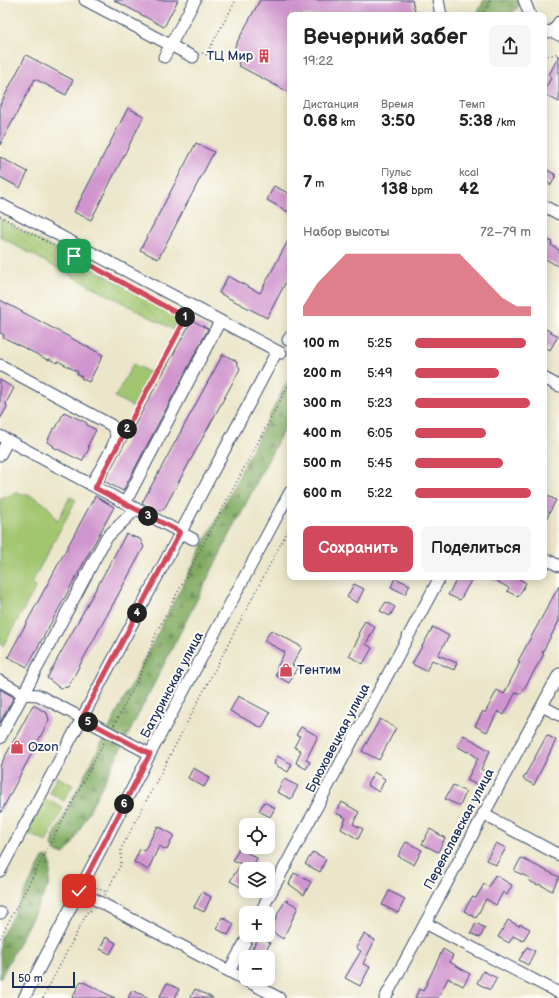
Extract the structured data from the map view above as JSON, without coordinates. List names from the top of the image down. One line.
{"streets":{"street":["Батуринская улица","Брюховецкая улица","Переяславская улица"]},"places":{"building":["ТЦ Мир"],"shop":["Тентим","Ozon"]},"scale_bar":"50 m","page":{"heading":["Вечерний забег","19:22"],"stats":[["Дистанция","0.68 km"],["Время","3:50"],["Темп","5:38 /km"],["7 m"],["Пульс","138 bpm"],["kcal","42"]],"chart":["Набор высоты","72–79 m"],"pins":["1","2","3","4","5","6"],"list":[{"name":"100 m","note":"5:25"},{"name":"200 m","note":"5:49"},{"name":"300 m","note":"5:23"},{"name":"400 m","note":"6:05"},{"name":"500 m","note":"5:45"},{"name":"600 m","note":"5:22"}],"buttons":["Сохранить","Поделиться"],"map_buttons":["+","−"],"scale":"50 m"}}
